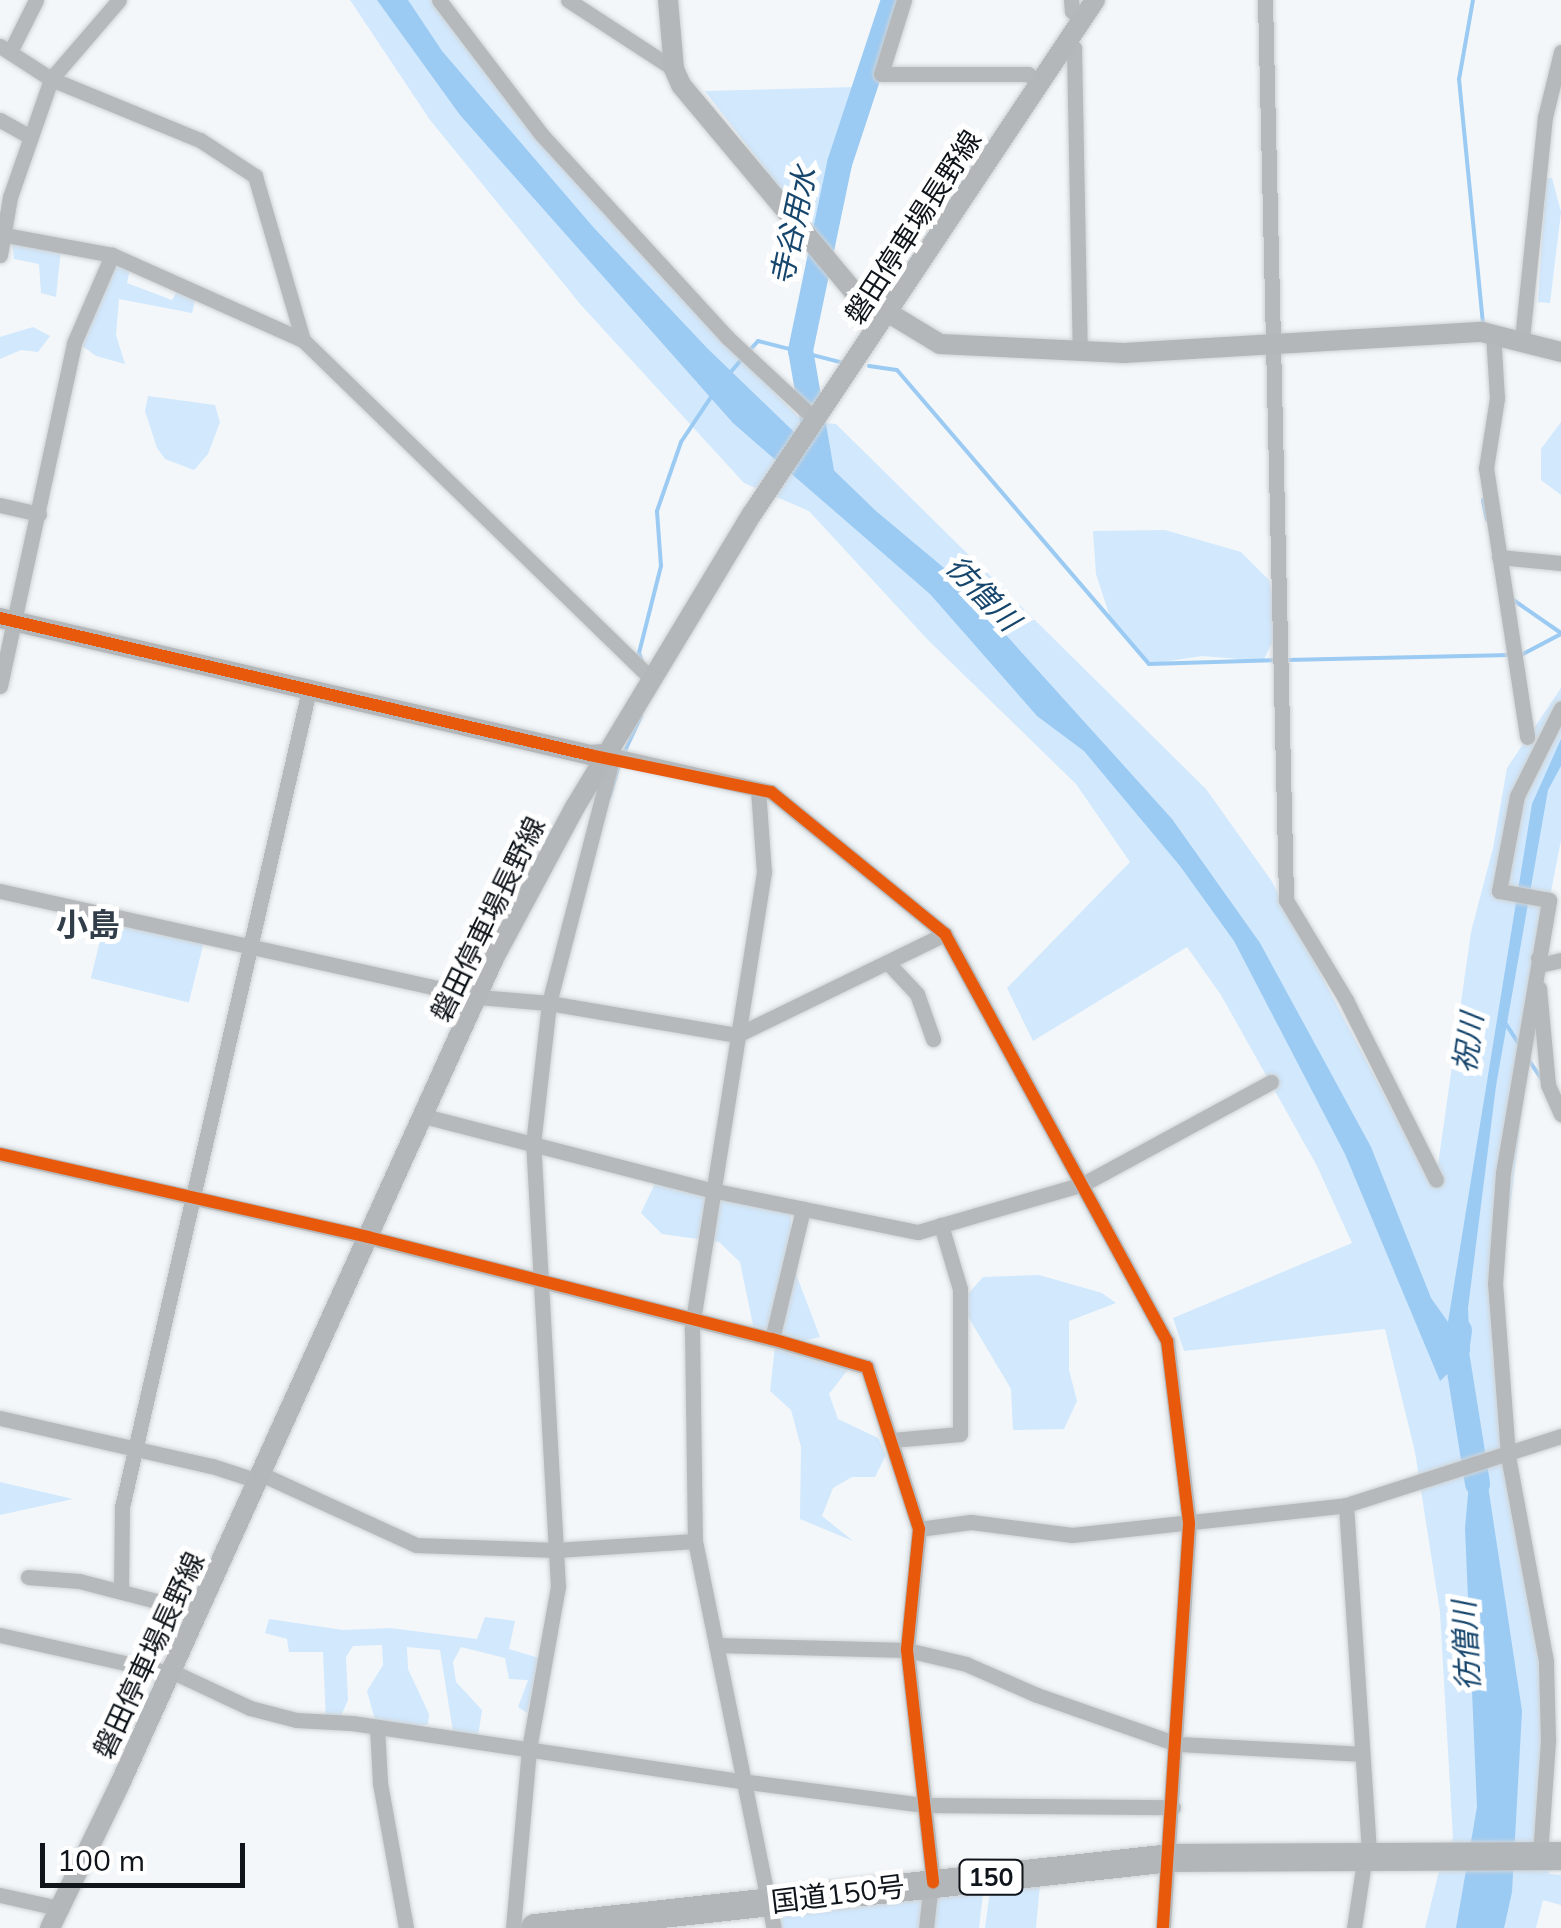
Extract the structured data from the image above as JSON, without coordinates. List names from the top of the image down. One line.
{"streets":{"highway":["150","国道150号"],"main road":["磐田停車場長野線"]},"districts":["小島"],"water":["寺谷用水","彷僧川","祝川"],"scale_bar":"100 m"}
